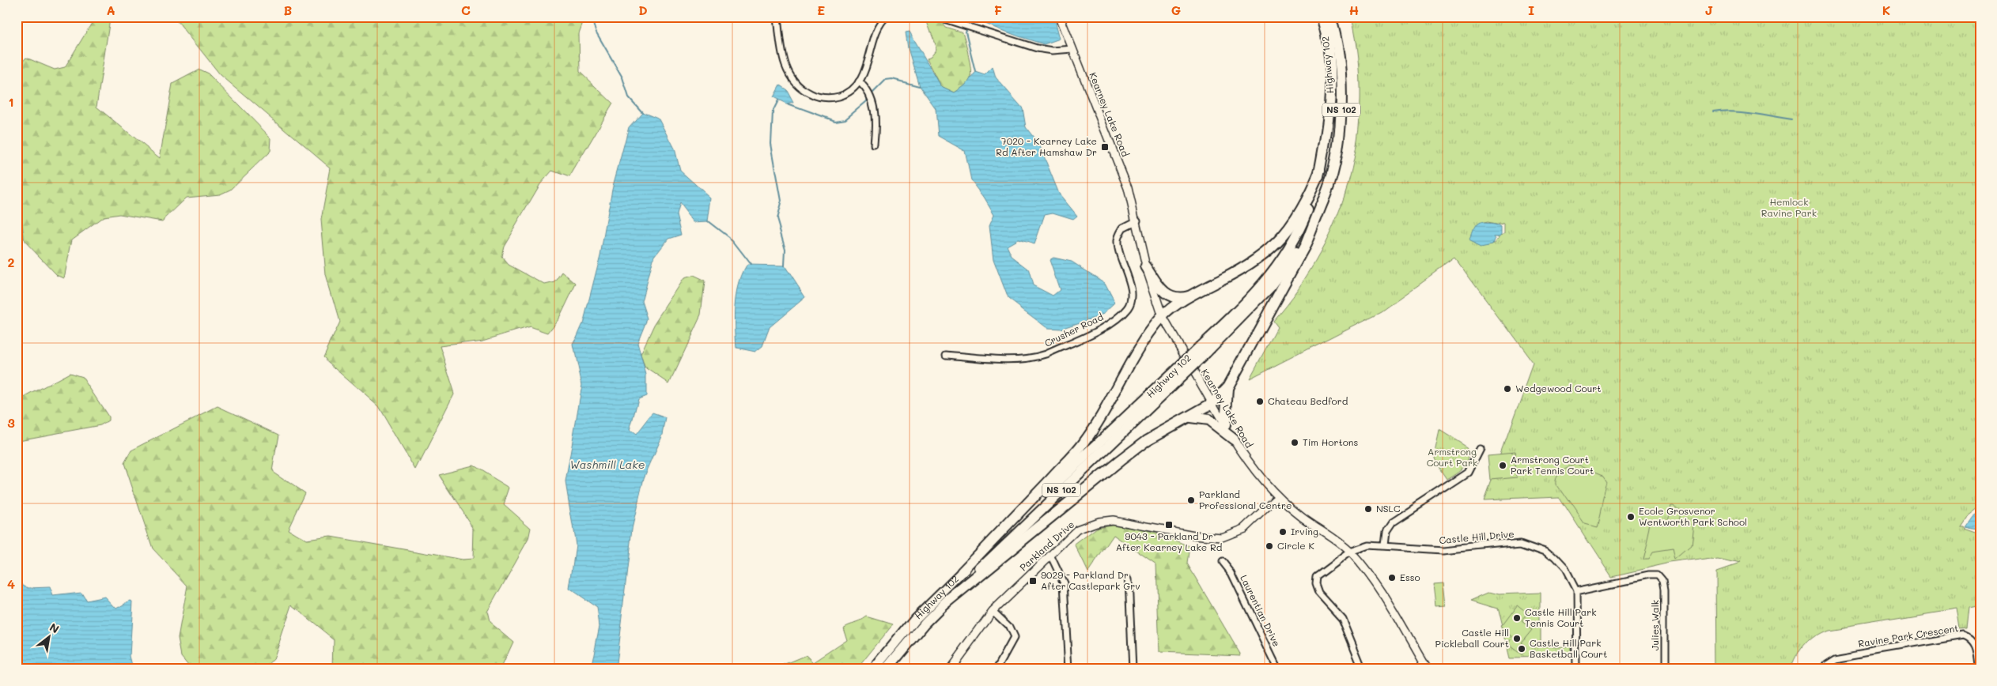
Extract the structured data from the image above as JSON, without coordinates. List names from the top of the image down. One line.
{"streets":{"highway":["Highway 102","NS 102"],"main road":["Kearney Lake Road","Parkland Drive"],"street":["Crusher Road","Castle Hill Drive","Laurentian Drive","Julies Walk","Ravine Park Crescent"]},"crossings":[["Kearney Lake Road","Crusher Road"],["Kearney Lake Road","Castle Hill Drive"],["Kearney Lake Road","Parkland Drive"],["Castle Hill Drive","Julies Walk"]],"water":["Washmill Lake"],"parks":["Hemlock Ravine Park","Armstrong Court Park"],"places":{"transit":["7020 - Kearney Lake Rd After Hamshaw Dr","9043 - Parkland Dr After Kearney Lake Rd","9029 - Parkland Dr After Castlepark Grv"],"other":["Wedgewood Court","Chateau Bedford","Tim Hortons","Armstrong Court Park Tennis Court","Parkland Professional Centre","NSLC","Ecole Grosvenor Wentworth Park School","Irving","Circle K","Esso","Castle Hill Park Tennis Court","Castle Hill Pickleball Court","Castle Hill Park Basketball Court"]},"north":"top right","grid":{"columns":["A","B","C","D","E","F","G","H","I","J","K"],"rows":["1","2","3","4"]}}
